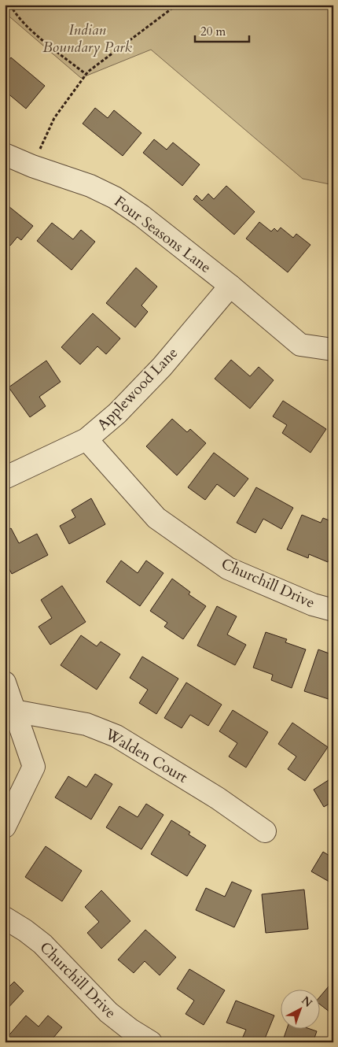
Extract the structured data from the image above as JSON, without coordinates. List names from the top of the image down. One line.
{"streets":{"street":["Four Seasons Lane","Applewood Lane","Churchill Drive","Walden Court"]},"crossings":[["Four Seasons Lane","Applewood Lane"],["Applewood Lane","Churchill Drive"]],"parks":["Indian Boundary Park"],"scale_bar":"20 m","north":"top right"}
